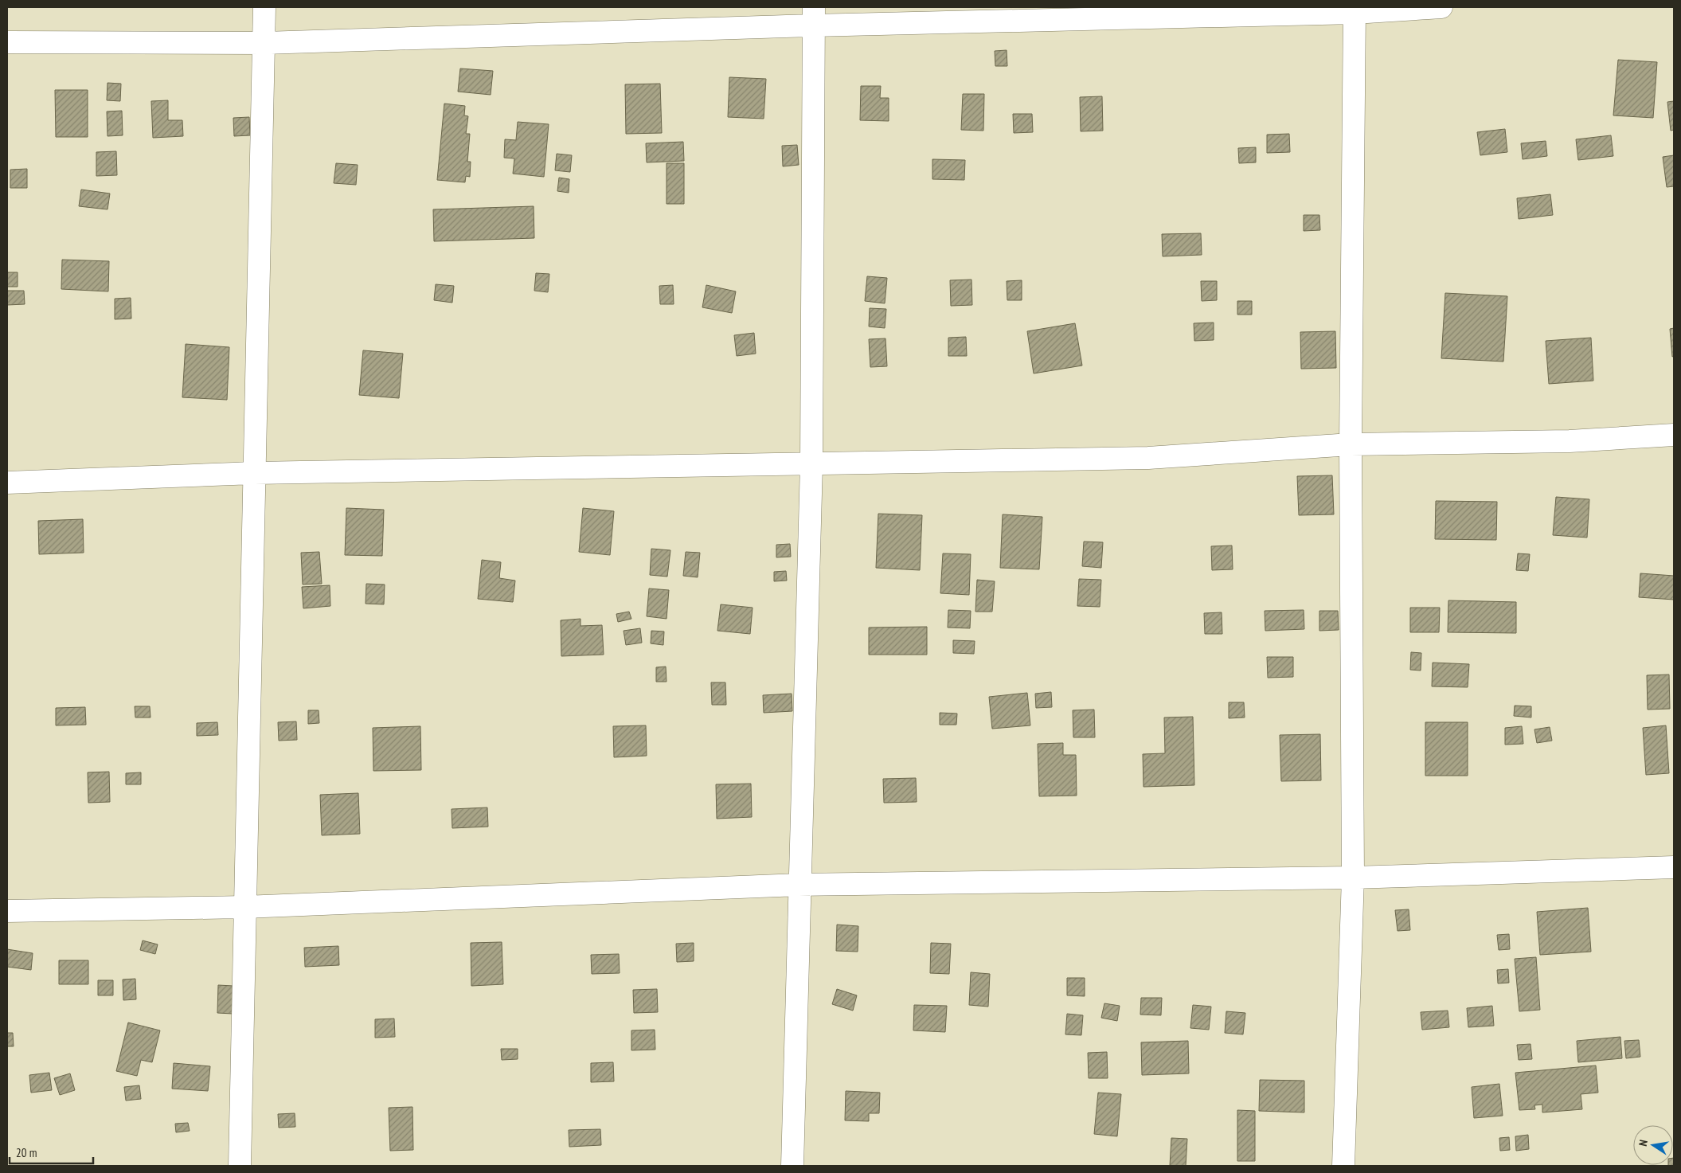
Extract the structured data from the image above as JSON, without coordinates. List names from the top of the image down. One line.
{"scale_bar":"20 m","north":"left"}
